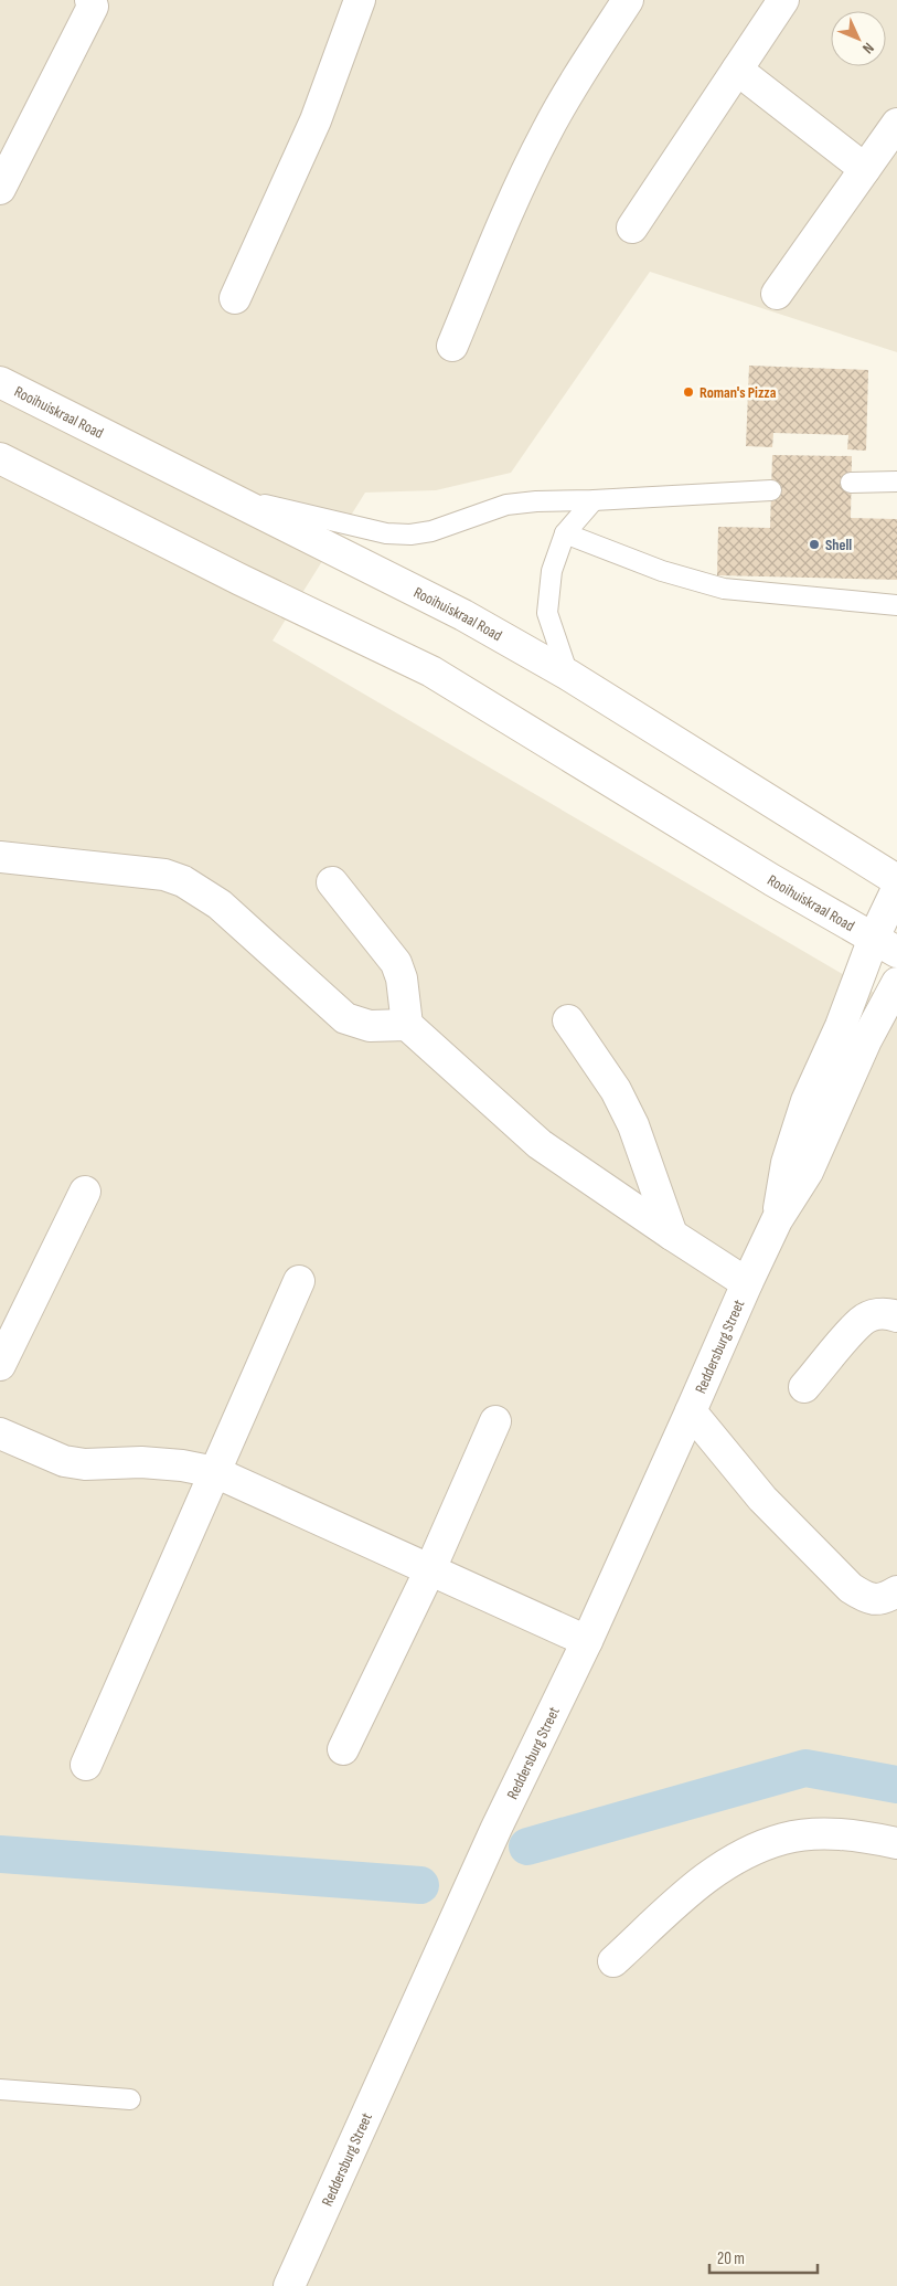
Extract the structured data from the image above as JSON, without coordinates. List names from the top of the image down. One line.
{"streets":{"street":["Rooihuiskraal Road","Reddersburg Street"]},"crossings":[["Rooihuiskraal Road","Reddersburg Street"]],"places":["Roman's Pizza","Shell"],"scale_bar":"20 m","north":"bottom right"}
